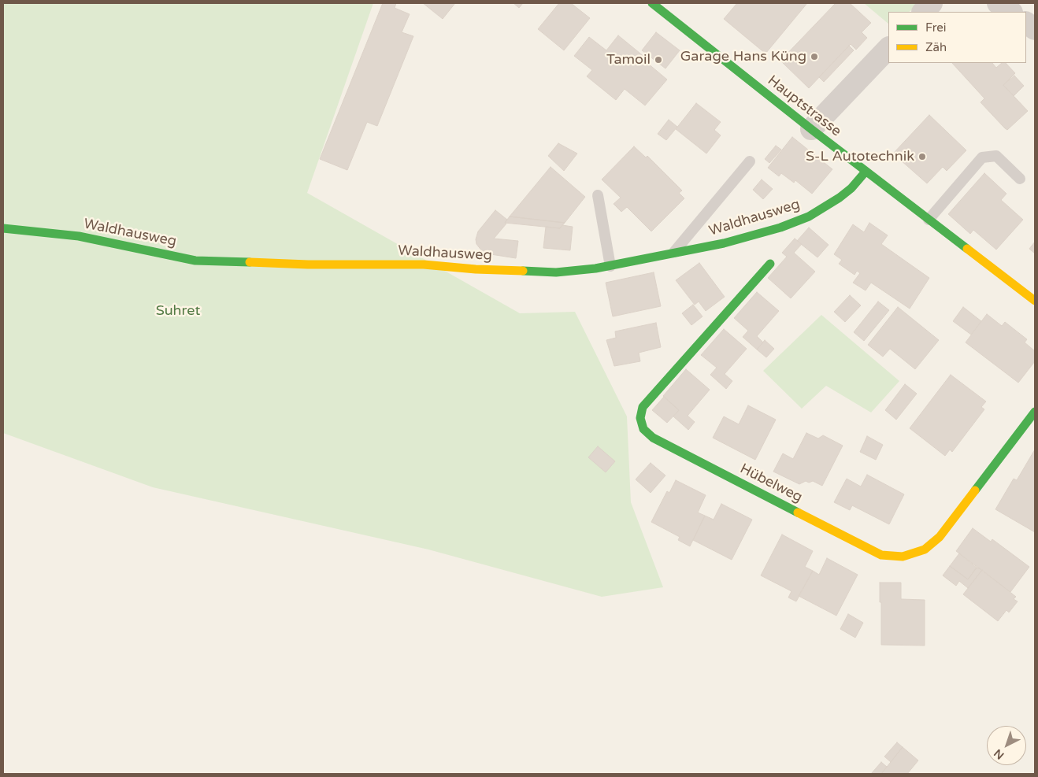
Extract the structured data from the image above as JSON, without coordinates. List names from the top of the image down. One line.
{"streets":{"street":["Hauptstrasse","Waldhausweg","Hübelweg"]},"crossings":[["Hauptstrasse","Waldhausweg"]],"parks":["Suhret"],"places":["Garage Hans Küng","Tamoil","S-L Autotechnik"],"legend":["Frei","Zäh"],"north":"bottom left"}
